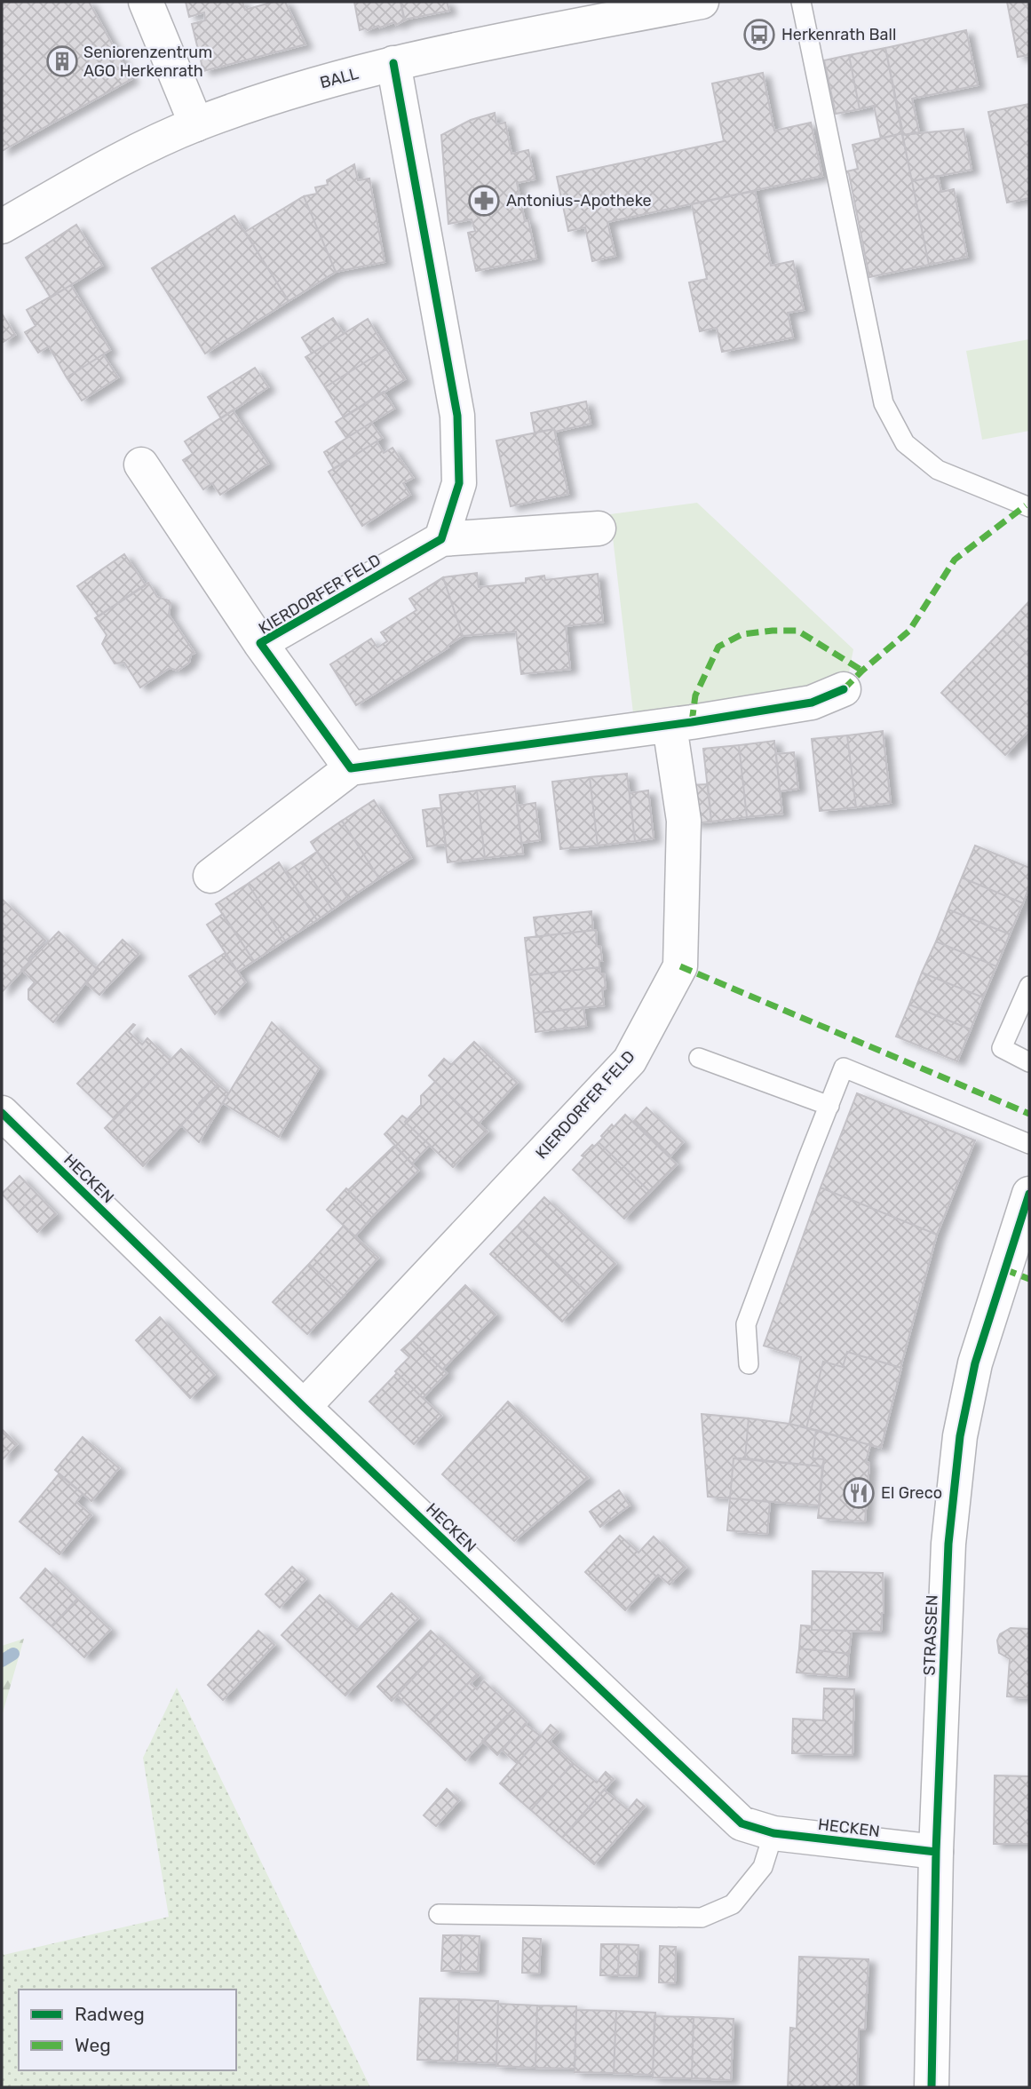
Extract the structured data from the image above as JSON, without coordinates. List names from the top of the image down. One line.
{"streets":{"street":["BALL","KIERDORFER FELD","HECKEN","STRASSEN"]},"crossings":[["KIERDORFER FELD","HECKEN"],["HECKEN","STRASSEN"]],"places":{"bus stop":["Herkenrath Ball"],"building":["Seniorenzentrum AGO Herkenrath"],"pharmacy":["Antonius-Apotheke"],"restaurant":["El Greco"]},"legend":["Radweg","Weg"]}
